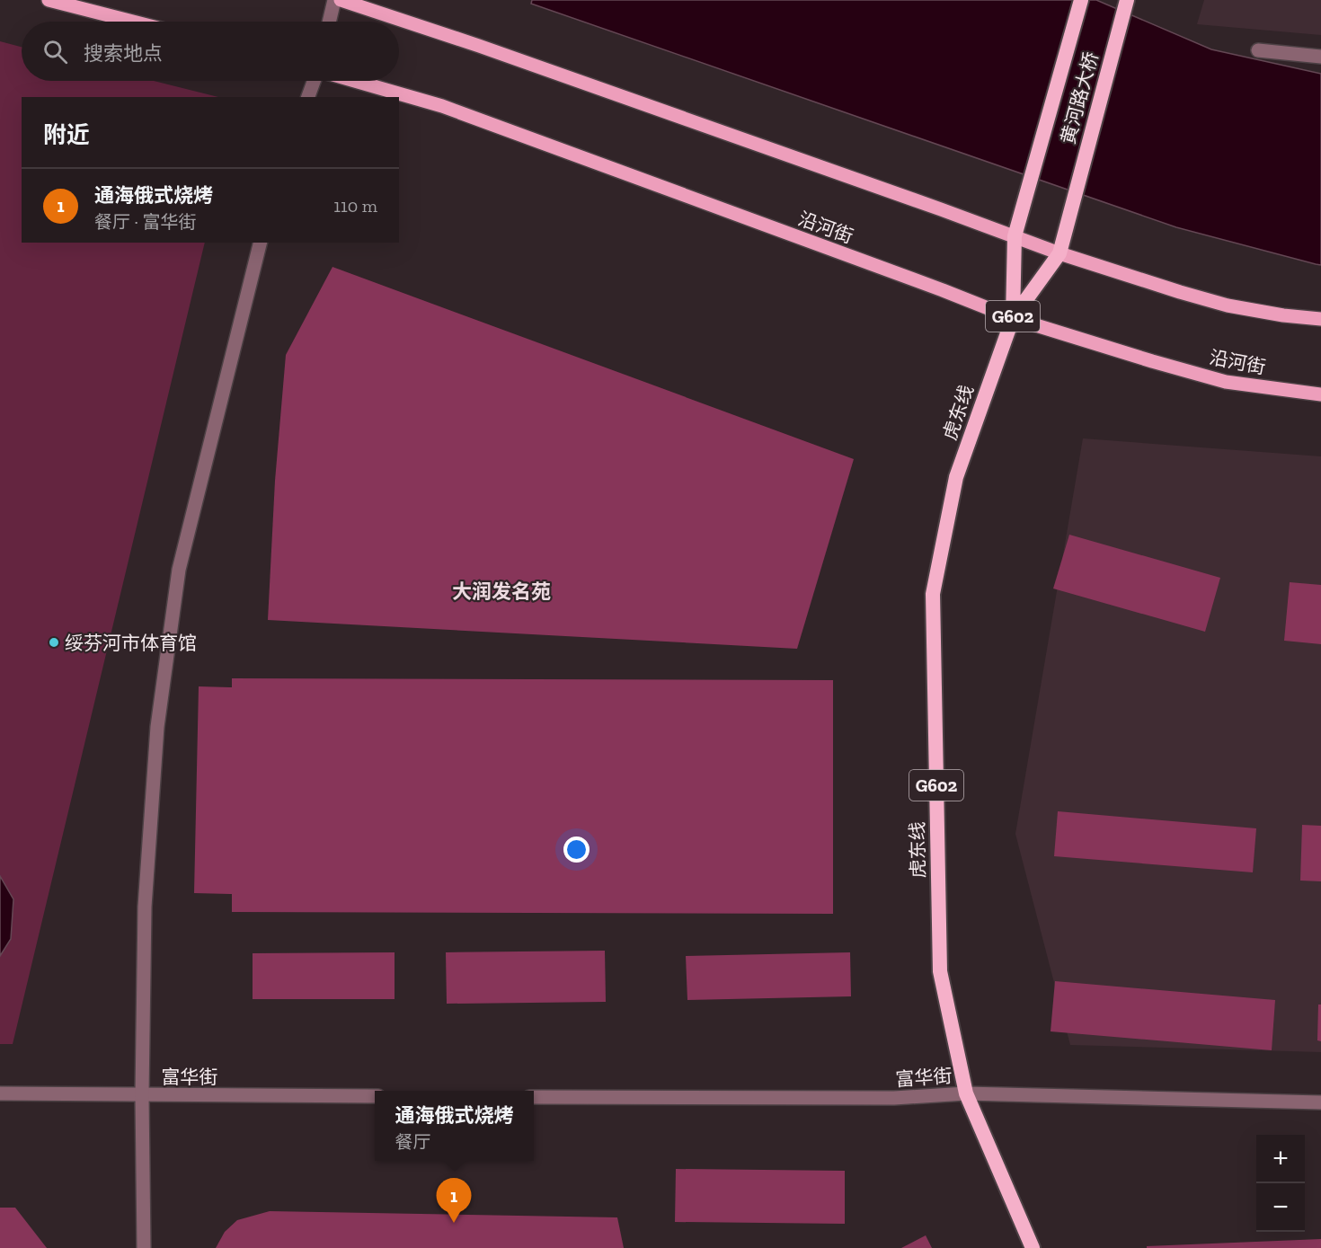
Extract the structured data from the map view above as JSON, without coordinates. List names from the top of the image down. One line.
{"streets":{"highway":["黄河路大桥","G602","虎东线"],"main road":["沿河街"],"street":["富华街"]},"crossings":[["黄河路大桥","G602"],["沿河街","G602"],["沿河街","虎东线"],["G602","虎东线"],["虎东线","富华街"]],"districts":["大润发名苑"],"places":["绥芬河市体育馆"],"page":{"search":"搜索地点","heading":"附近","list":[{"mark":"1","name":"通海俄式烧烤","note":"餐厅 · 富华街","value":"110 m"}],"popup":["通海俄式烧烤","餐厅"],"map_buttons":["+","−"],"pins":"1"}}
